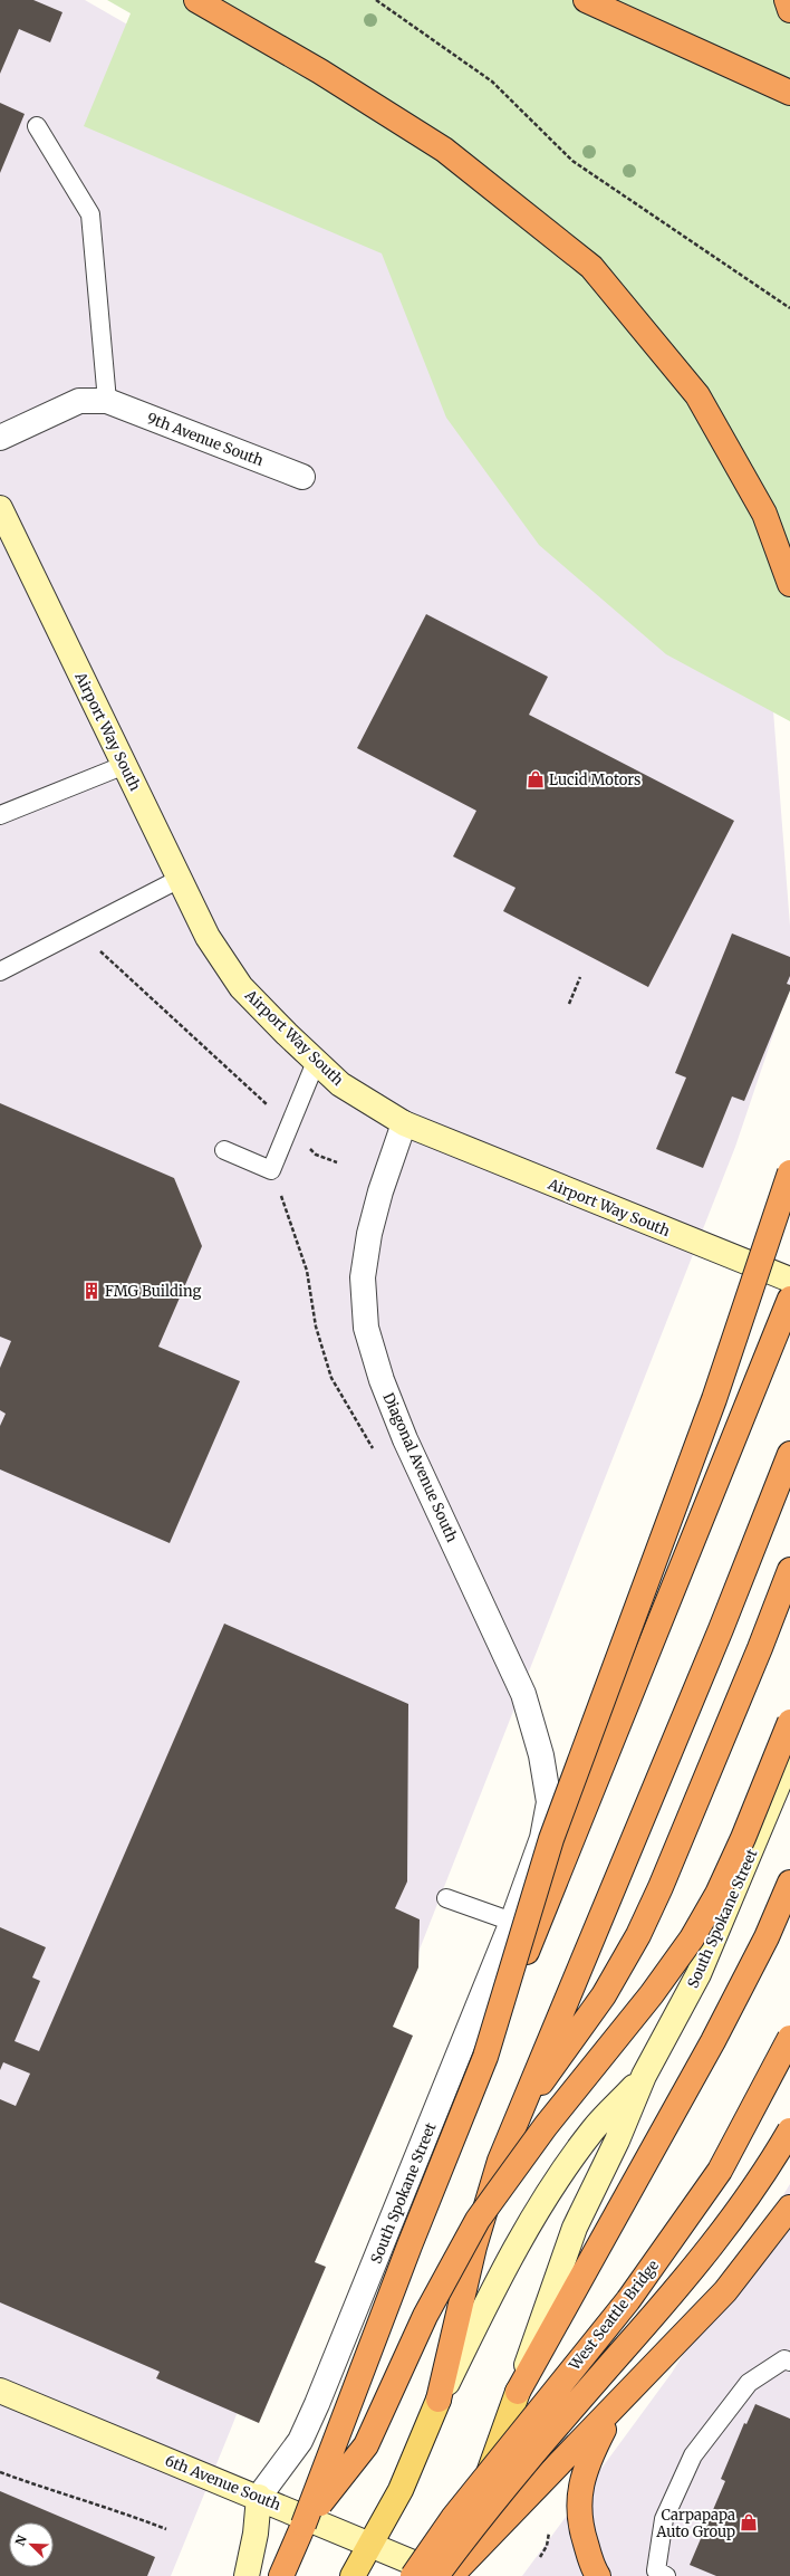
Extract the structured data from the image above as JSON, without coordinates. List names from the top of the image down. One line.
{"streets":{"highway":["West Seattle Bridge"],"main road":["Airport Way South","South Spokane Street","6th Avenue South"],"street":["9th Avenue South","Diagonal Avenue South"]},"crossings":[["Airport Way South","Diagonal Avenue South"],["Diagonal Avenue South","South Spokane Street"],["South Spokane Street","6th Avenue South"]],"places":{"shop":["Lucid Motors","Carpapapa Auto Group"],"building":["FMG Building"]},"north":"top left"}
